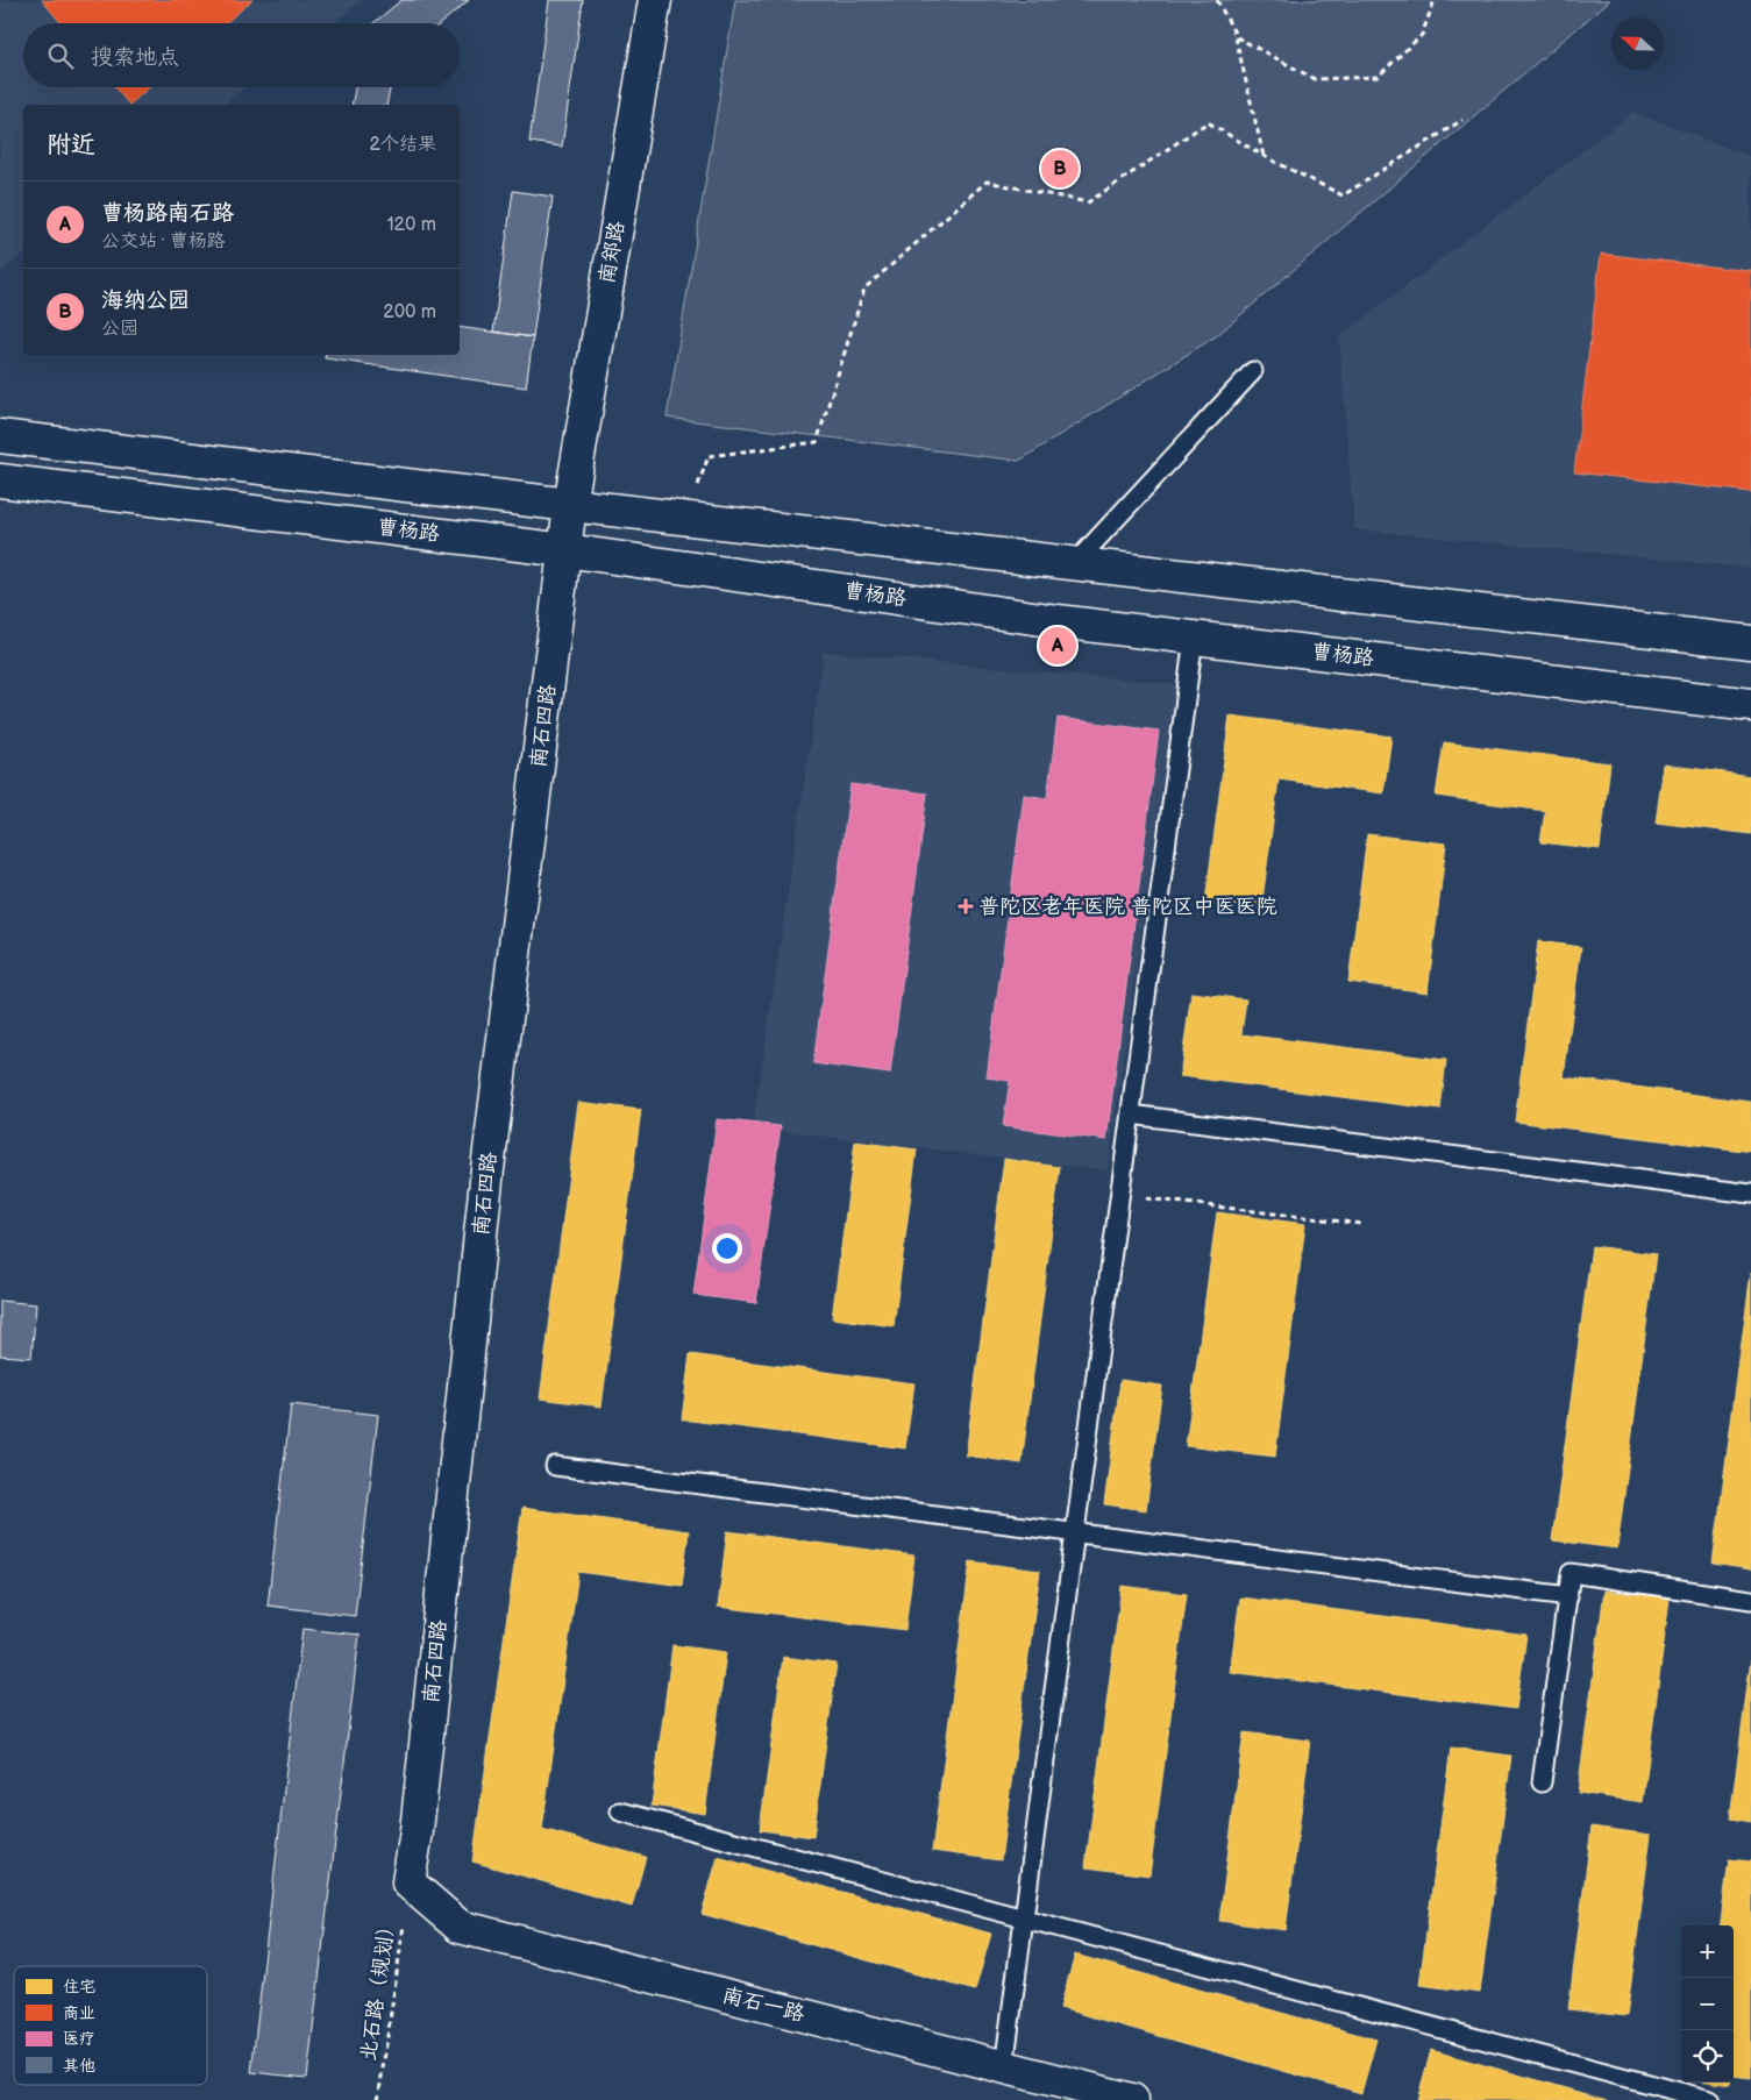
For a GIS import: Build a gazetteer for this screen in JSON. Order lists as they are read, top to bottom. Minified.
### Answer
{"streets":{"main road":["南郑路","曹杨路","南石四路","南石一路"],"path":["北石路（规划）"]},"crossings":[["南郑路","南石四路"],["曹杨路","南石四路"],["南石四路","北石路（规划）"],["南石四路","南石一路"],["北石路（规划）","南石一路"]],"places":{"health":["普陀区老年医院 普陀区中医医院"]},"legend":["住宅","商业","医疗","其他"],"north":"left","page":{"search":"搜索地点","heading":["附近","2个结果"],"pins":["B","A"],"list":[{"mark":"A","name":"曹杨路南石路","note":"公交站 · 曹杨路","value":"120 m"},{"mark":"B","name":"海纳公园","note":"公园","value":"200 m"}],"map_buttons":["+","−"]}}
